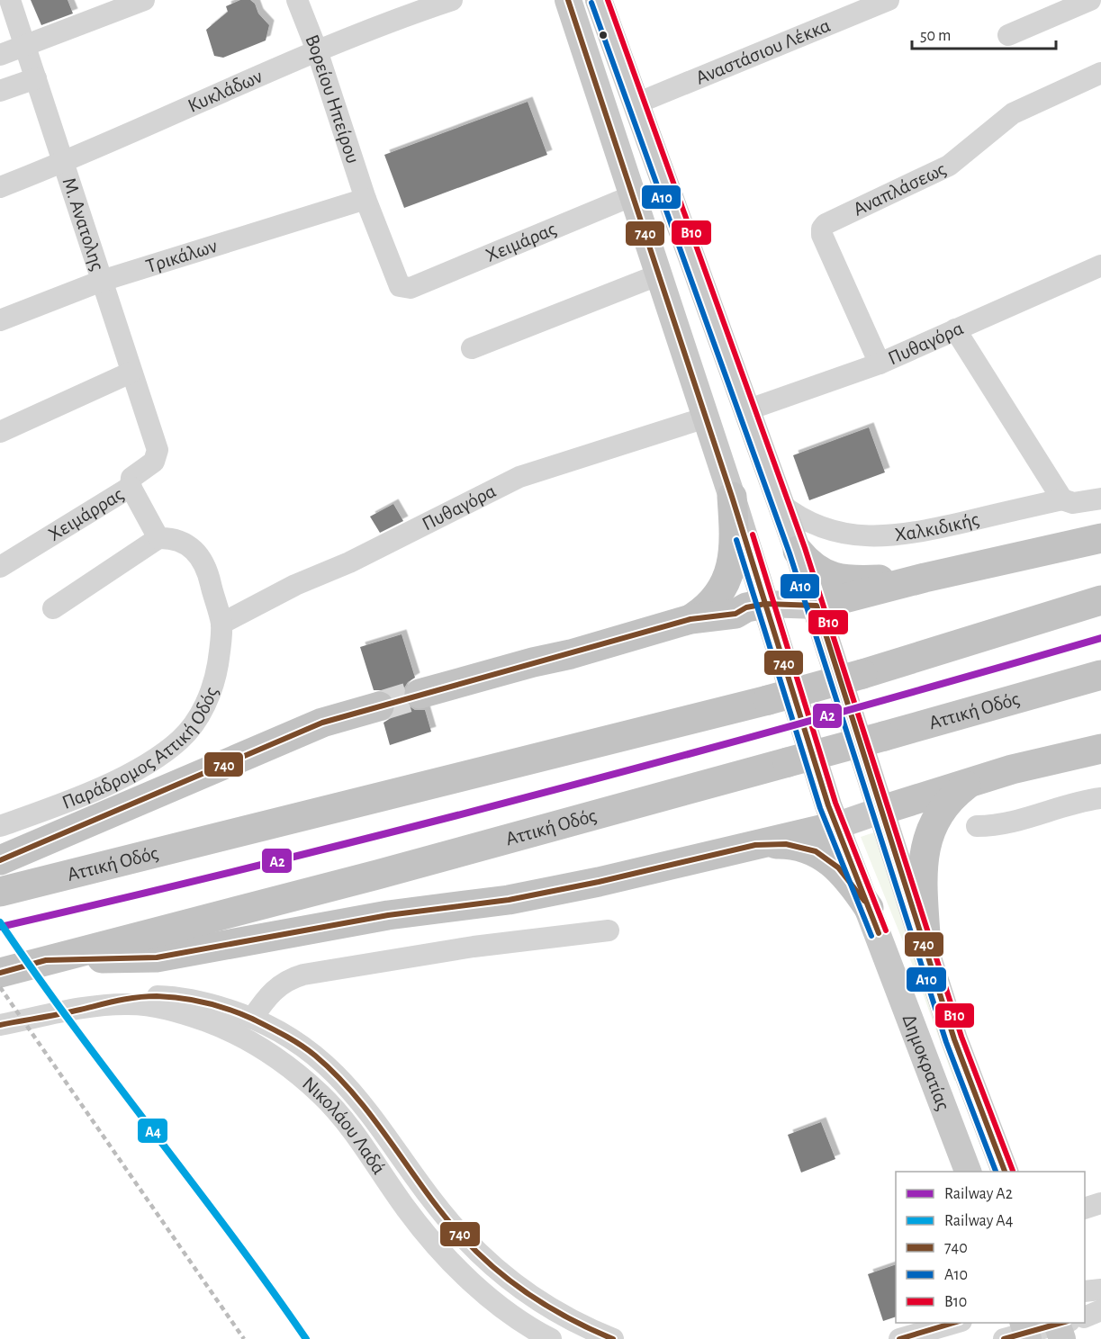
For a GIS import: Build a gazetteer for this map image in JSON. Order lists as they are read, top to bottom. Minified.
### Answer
{"streets":{"highway":["Αττική Οδός"],"main road":["Δημοκρατίας"],"street":["Αναστάσιου Λέκκα","Κυκλάδων","Βορείου Ηπείρου","Αναπλάσεως","Μ. Ανατολης","Χειμάρας","Τρικάλων","Πυθαγόρα","Χειμάρρας","Χαλκιδικής","Παράδρομος Αττική Οδός","Νικολάου Λαδά"]},"crossings":[["Αναστάσιου Λέκκα","Δημοκρατίας"],["Κυκλάδων","Βορείου Ηπείρου"],["Κυκλάδων","Μ. Ανατολης"],["Βορείου Ηπείρου","Χειμάρας"],["Βορείου Ηπείρου","Τρικάλων"],["Αναπλάσεως","Πυθαγόρα"],["Μ. Ανατολης","Τρικάλων"],["Μ. Ανατολης","Χειμάρρας"],["Χειμάρας","Δημοκρατίας"],["Πυθαγόρα","Παράδρομος Αττική Οδός"],["Πυθαγόρα","Δημοκρατίας"],["Χαλκιδικής","Δημοκρατίας"]],"lines":["transit line 740","transit line Β10","transit line Α10","rail line A2","rail line A4"],"legend":["Railway A2","Railway A4","740","Α10","Β10"],"scale_bar":"50 m"}
